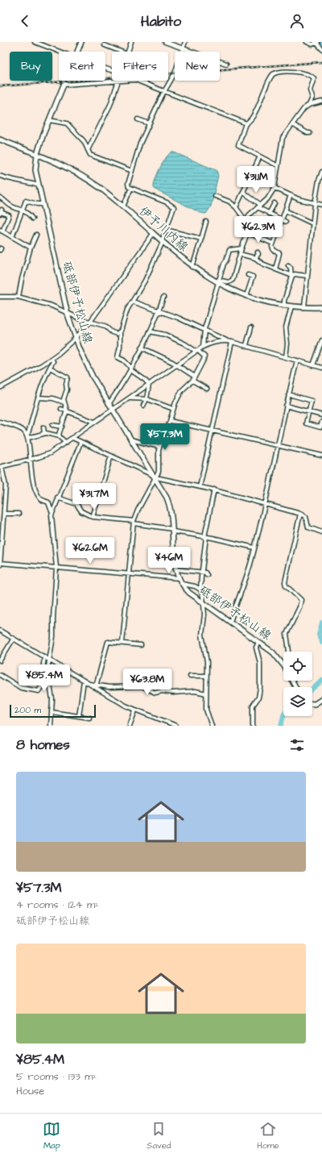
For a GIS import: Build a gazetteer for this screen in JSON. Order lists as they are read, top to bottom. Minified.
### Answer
{"streets":{"main road":["伊予川内線","砥部伊予松山線"]},"crossings":[["伊予川内線","砥部伊予松山線"]],"scale_bar":"200 m","page":{"header":"Habito","chip":["Buy","Rent","Filters","New"],"price":["¥31.1M","¥62.3M","¥57.3M","¥31.7M","¥62.6M","¥46M","¥85.4M","¥63.8M"],"scale":"200 m","heading":"8 homes","list":[{"name":"¥57.3M","note":"4 rooms · 124 m² · 砥部伊予松山線"},{"name":"¥85.4M","note":"5 rooms · 133 m² · House"}],"tabs":["Map","Saved","Home"]}}
